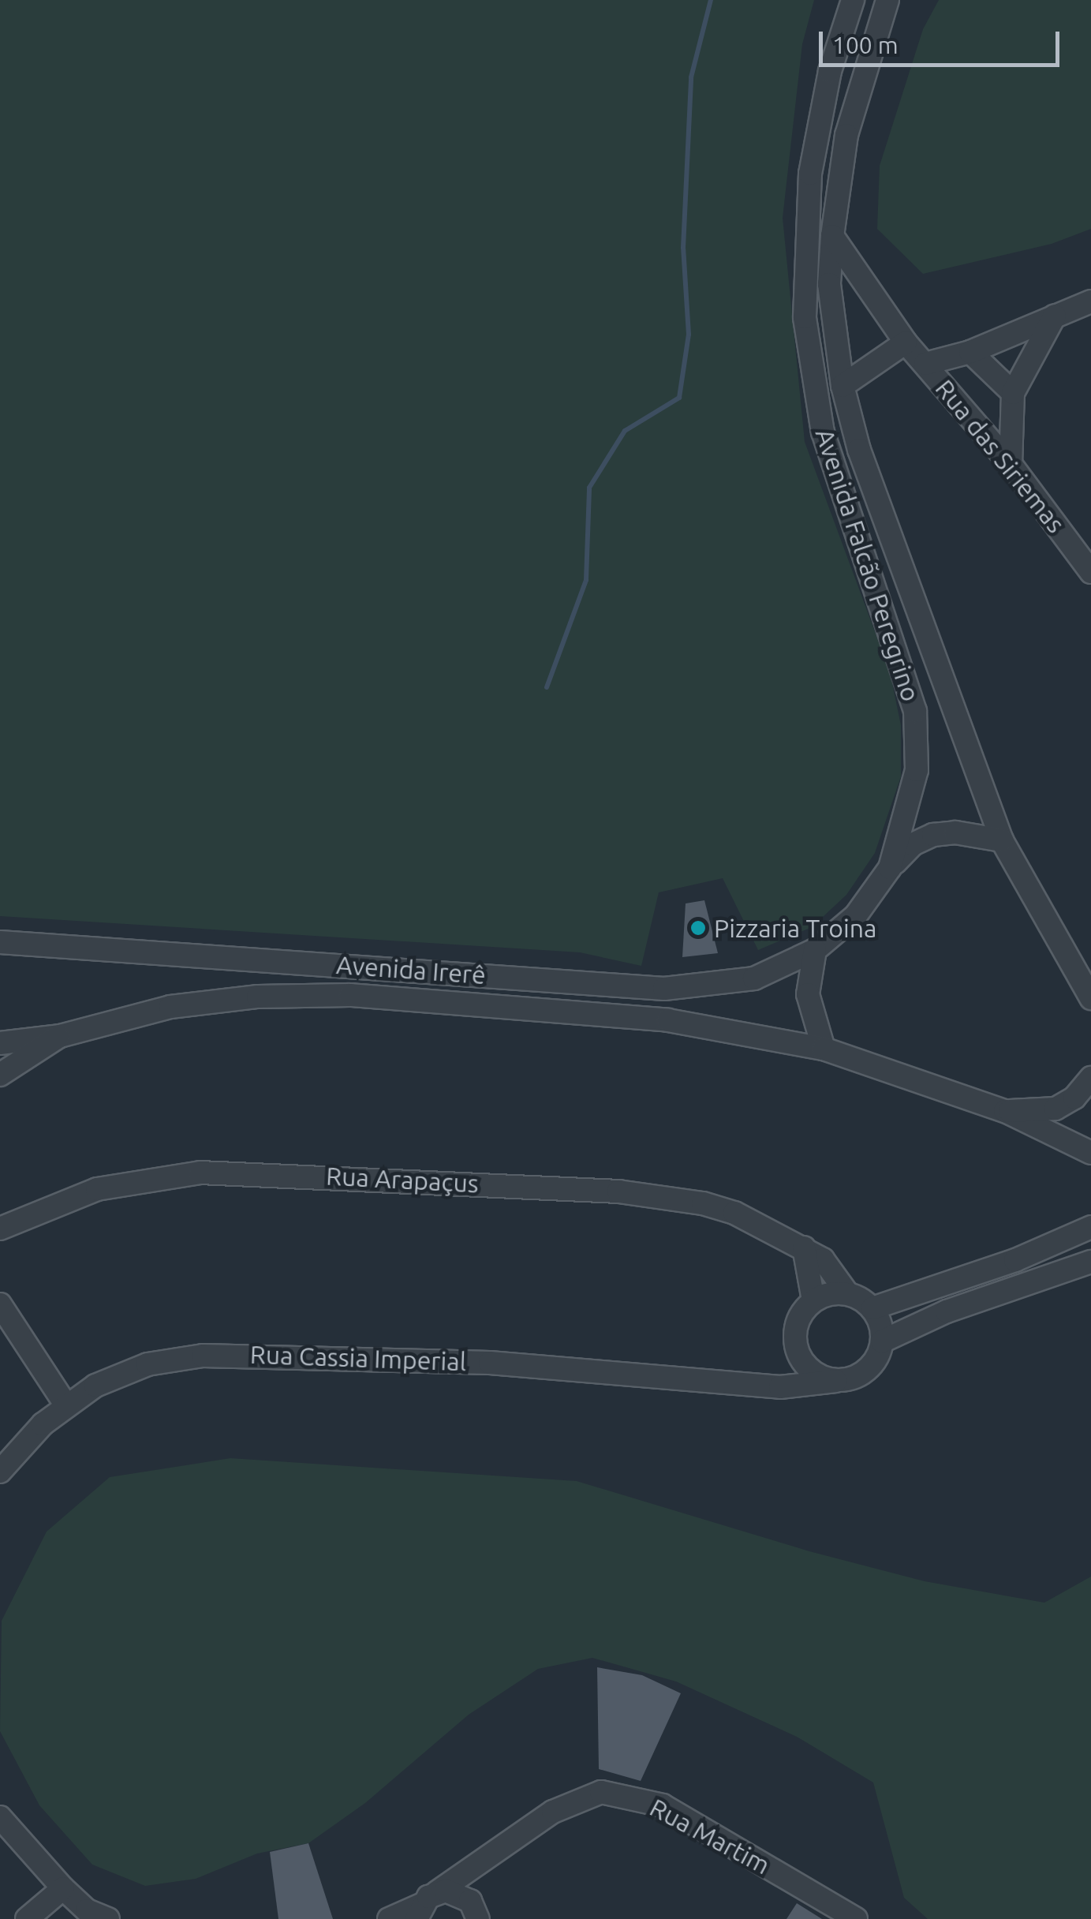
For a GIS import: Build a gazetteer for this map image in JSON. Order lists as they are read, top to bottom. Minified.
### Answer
{"streets":{"street":["Rua das Siriemas","Avenida Falcão Peregrino","Avenida Irerê","Rua Arapaçus","Rua Cassia Imperial","Rua Martim"]},"crossings":[["Rua das Siriemas","Avenida Falcão Peregrino"],["Avenida Falcão Peregrino","Avenida Irerê"],["Rua Arapaçus","Rua Cassia Imperial"]],"places":["Pizzaria Troina"],"scale_bar":"100 m"}
